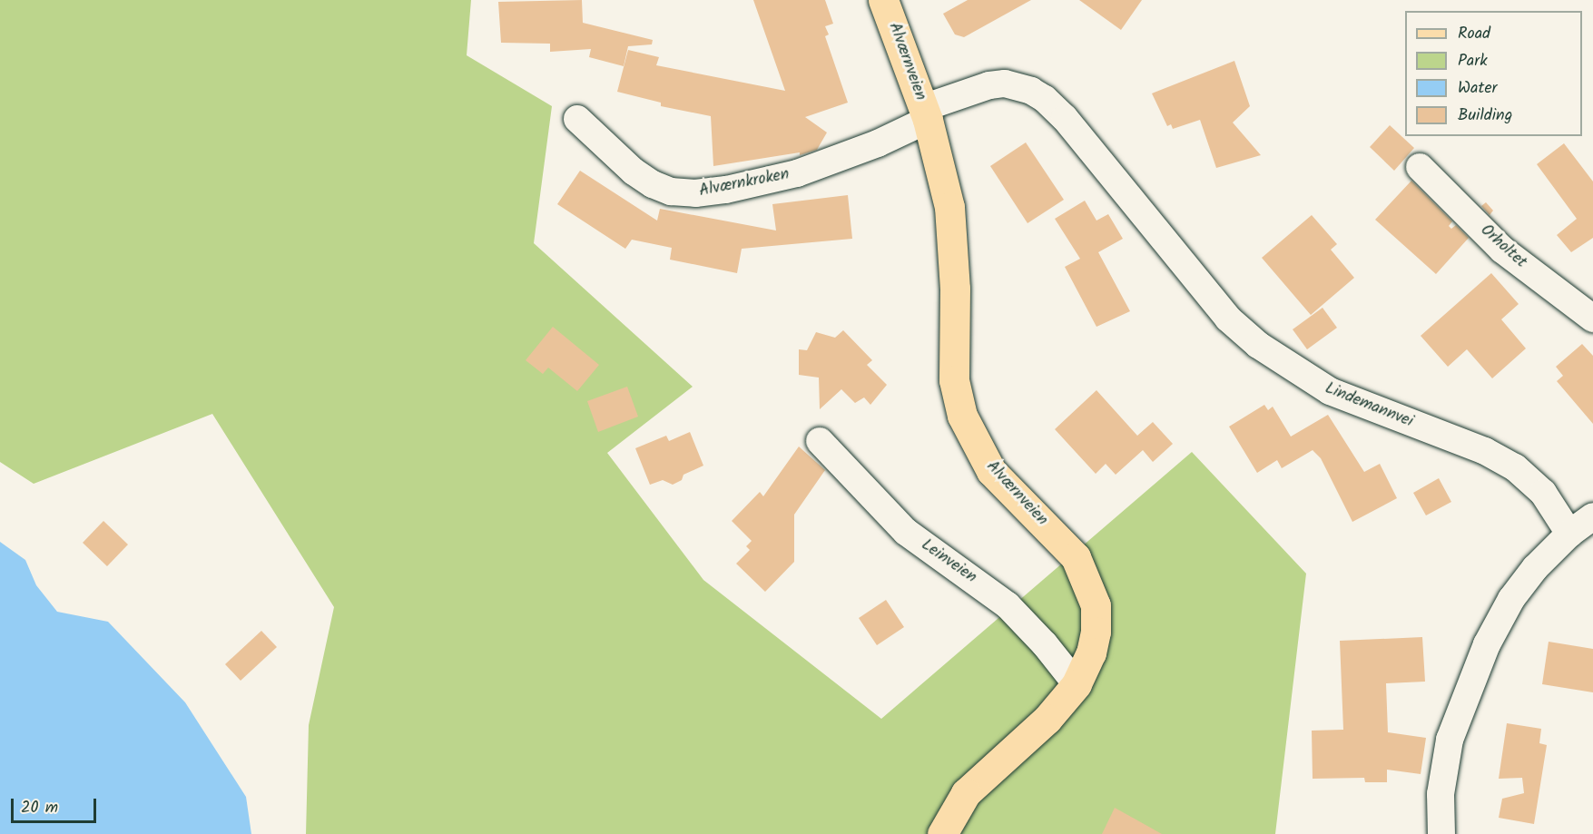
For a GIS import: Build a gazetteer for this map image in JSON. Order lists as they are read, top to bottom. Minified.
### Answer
{"streets":{"main road":["Alværnveien"],"street":["Alværnkroken","Orholtet","Lindemannvei","Leinveien"]},"crossings":[["Alværnveien","Alværnkroken"],["Alværnveien","Lindemannvei"],["Alværnveien","Leinveien"],["Alværnkroken","Lindemannvei"]],"legend":["Road","Park","Water","Building"],"scale_bar":"20 m"}
